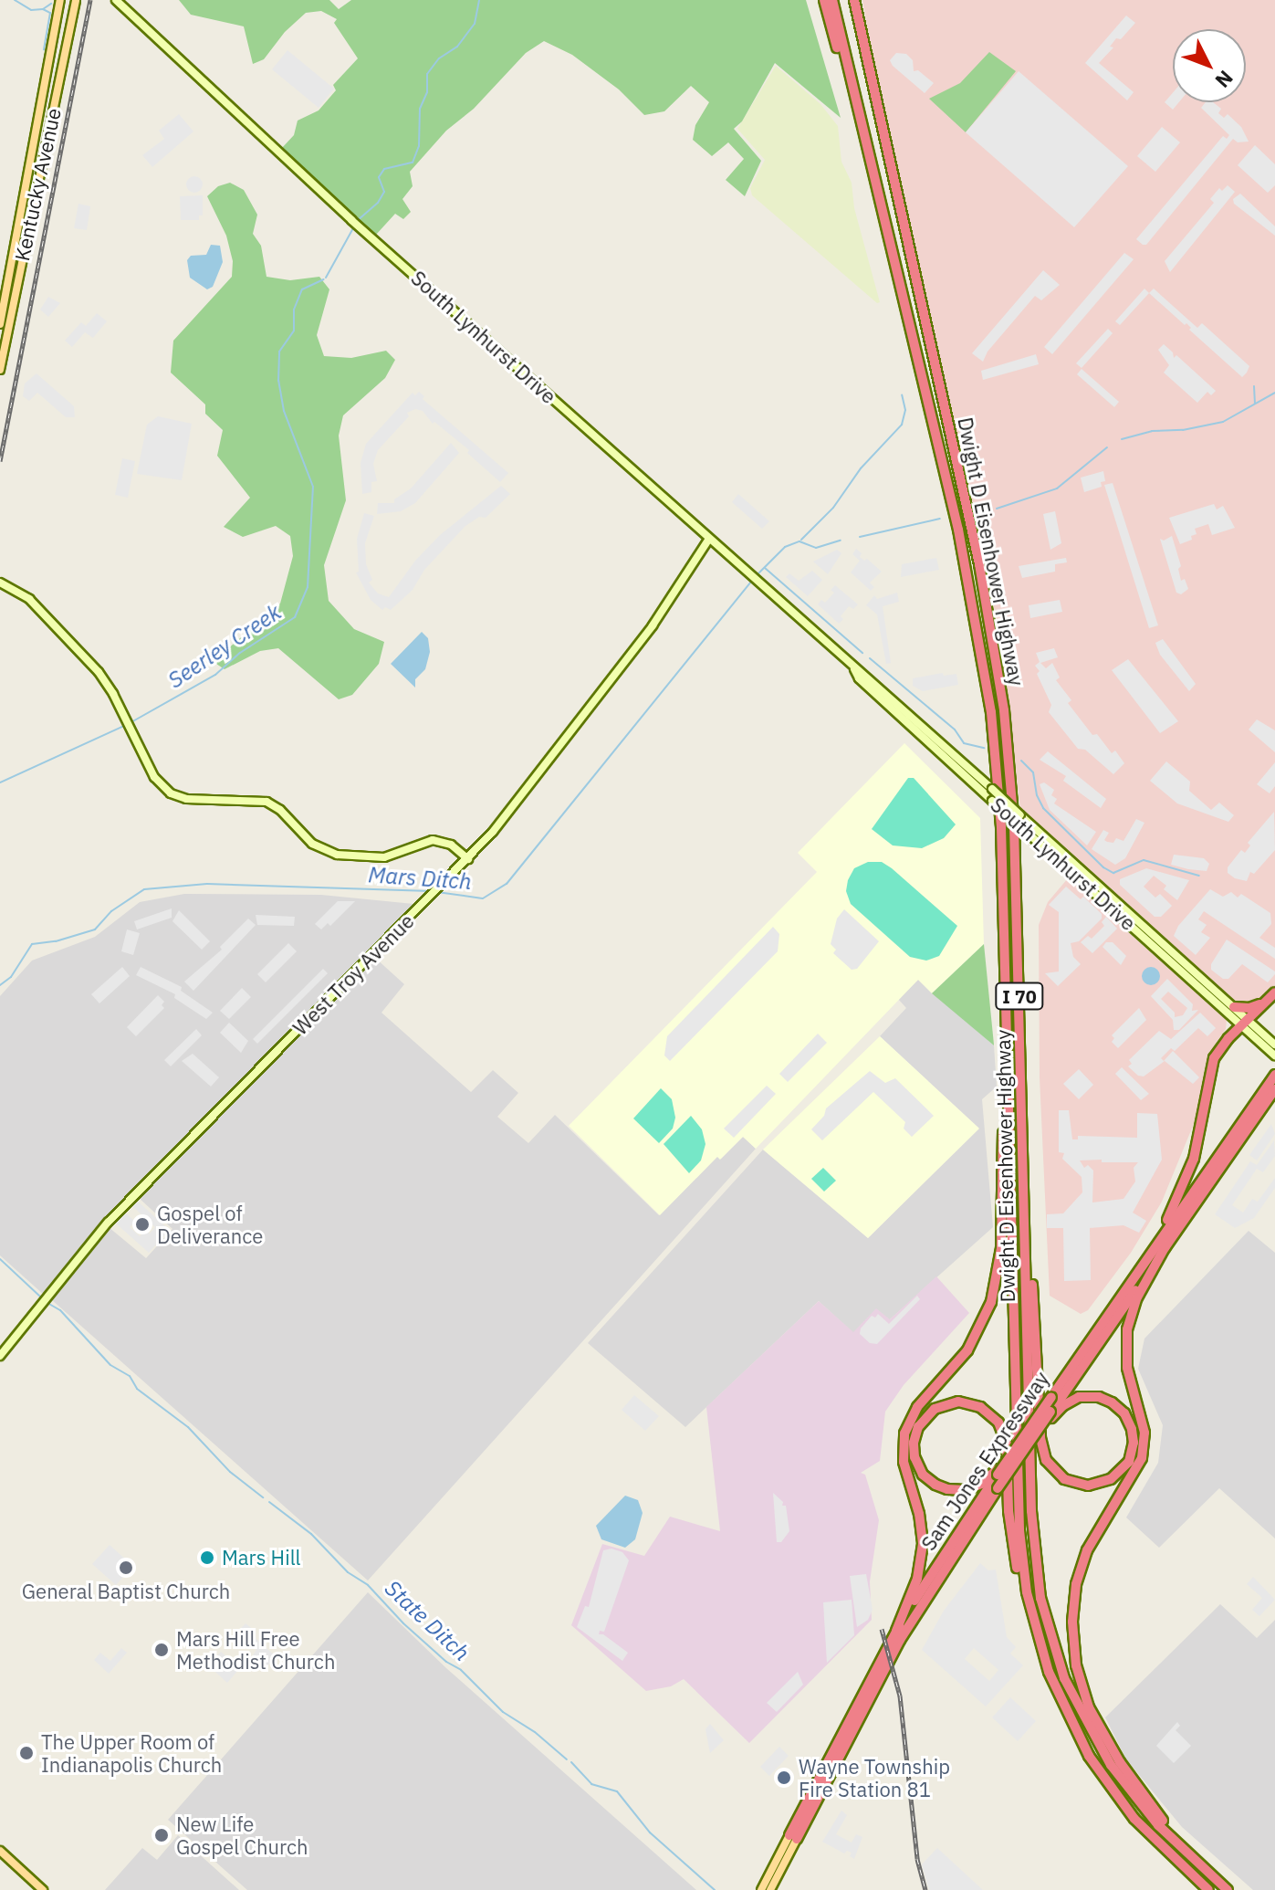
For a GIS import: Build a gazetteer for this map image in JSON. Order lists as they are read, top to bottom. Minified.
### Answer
{"streets":{"highway":["Dwight D Eisenhower Highway","I 70","Sam Jones Expressway"],"main road":["Kentucky Avenue","South Lynhurst Drive","West Troy Avenue"]},"crossings":[["South Lynhurst Drive","West Troy Avenue"]],"water":["Seerley Creek","Mars Ditch","State Ditch"],"places":["Gospel of Deliverance","Mars Hill","General Baptist Church","Mars Hill Free Methodist Church","The Upper Room of Indianapolis Church","Wayne Township Fire Station 81","New Life Gospel Church"],"north":"bottom right"}
